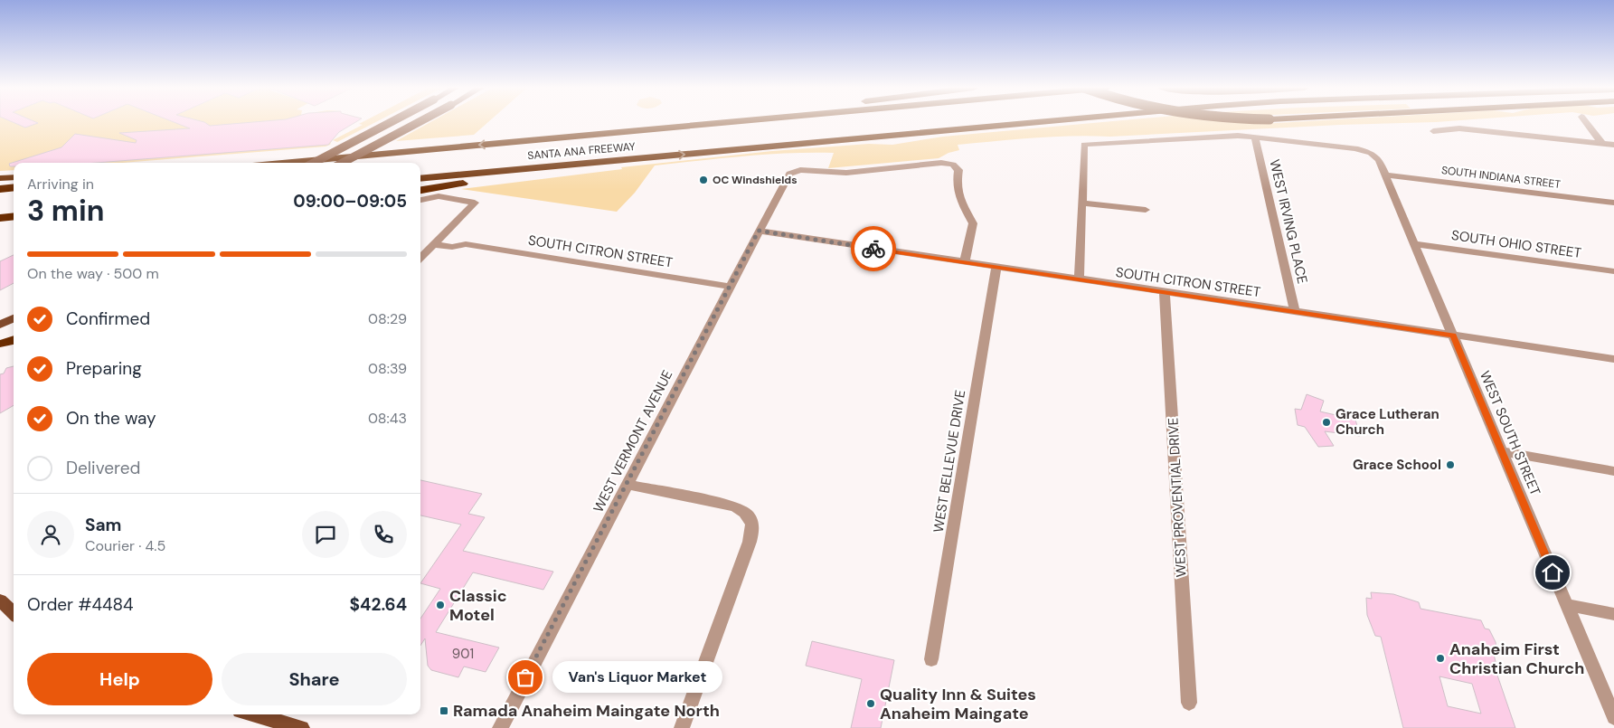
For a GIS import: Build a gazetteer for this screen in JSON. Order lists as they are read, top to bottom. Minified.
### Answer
{"streets":{"highway":["SANTA ANA FREEWAY"],"street":["SOUTH INDIANA STREET","WEST IRVING PLACE","SOUTH OHIO STREET","SOUTH CITRON STREET","WEST SOUTH STREET","WEST VERMONT AVENUE","WEST BELLEVUE DRIVE","WEST PROVENTIAL DRIVE"]},"crossings":[["SOUTH INDIANA STREET","WEST SOUTH STREET"],["WEST IRVING PLACE","SOUTH CITRON STREET"],["WEST IRVING PLACE","WEST SOUTH STREET"],["SOUTH OHIO STREET","WEST SOUTH STREET"],["SOUTH CITRON STREET","WEST SOUTH STREET"],["SOUTH CITRON STREET","WEST VERMONT AVENUE"],["SOUTH CITRON STREET","WEST BELLEVUE DRIVE"],["SOUTH CITRON STREET","WEST PROVENTIAL DRIVE"]],"places":{"other":["OC Windshields","Grace Lutheran Church","Grace School","Classic Motel","Anaheim First Christian Church","Van's Liquor Market","Quality Inn & Suites Anaheim Maingate"],"transit":["Ramada Anaheim Maingate North"]},"house_numbers":["901"],"page":{"heading":["3 min","Arriving in","09:00–09:05"],"panel":["Sam","Courier · 4.5","Order #4484","$42.64"],"bar":"On the way · 500 m","list":[["Confirmed","08:29"],["Preparing","08:39"],["On the way","08:43"],"Delivered"],"buttons":["Help","Share"],"bubble":"Van's Liquor Market"}}
